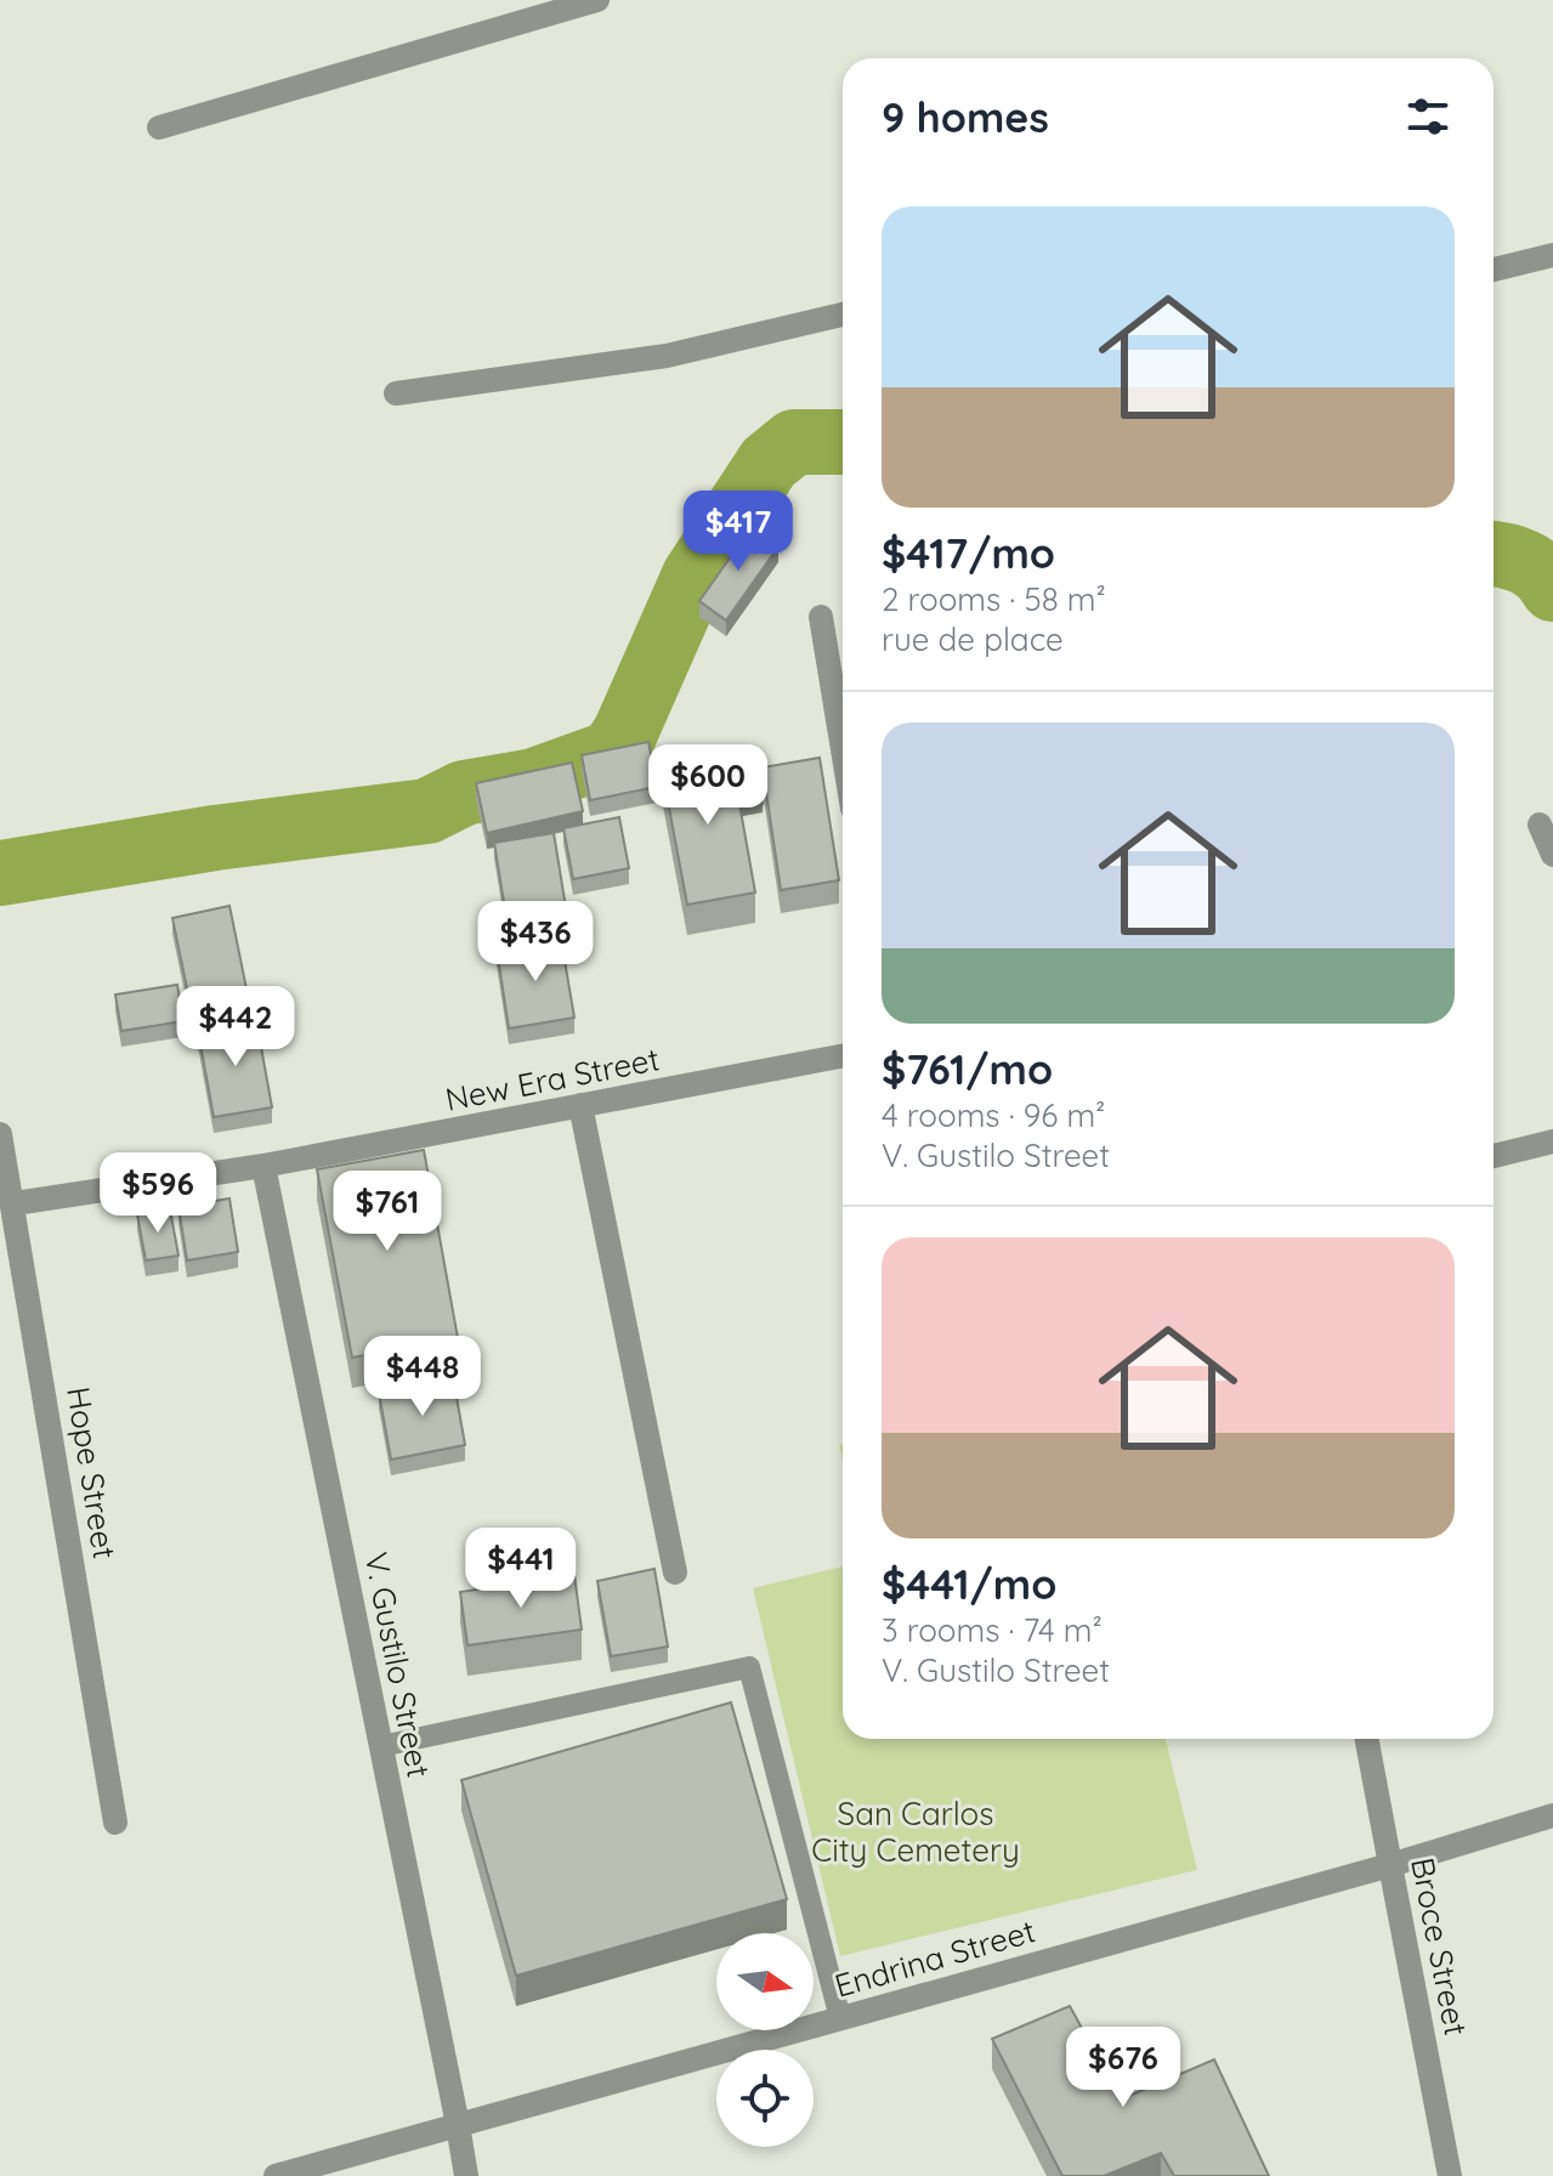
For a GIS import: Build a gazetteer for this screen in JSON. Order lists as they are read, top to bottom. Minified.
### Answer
{"streets":{"street":["New Era Street","Hope Street","V. Gustilo Street","Broce Street","Endrina Street"]},"crossings":[["New Era Street","Hope Street"],["New Era Street","V. Gustilo Street"],["V. Gustilo Street","Endrina Street"],["Broce Street","Endrina Street"]],"parks":["San Carlos City Cemetery"],"north":"right","page":{"heading":"9 homes","list":[{"name":"$417/mo","note":"2 rooms · 58 m² · rue de place"},{"name":"$761/mo","note":"4 rooms · 96 m² · V. Gustilo Street"},{"name":"$441/mo","note":"3 rooms · 74 m² · V. Gustilo Street"}],"price":["$417","$600","$436","$442","$596","$761","$448","$441","$676"]}}
